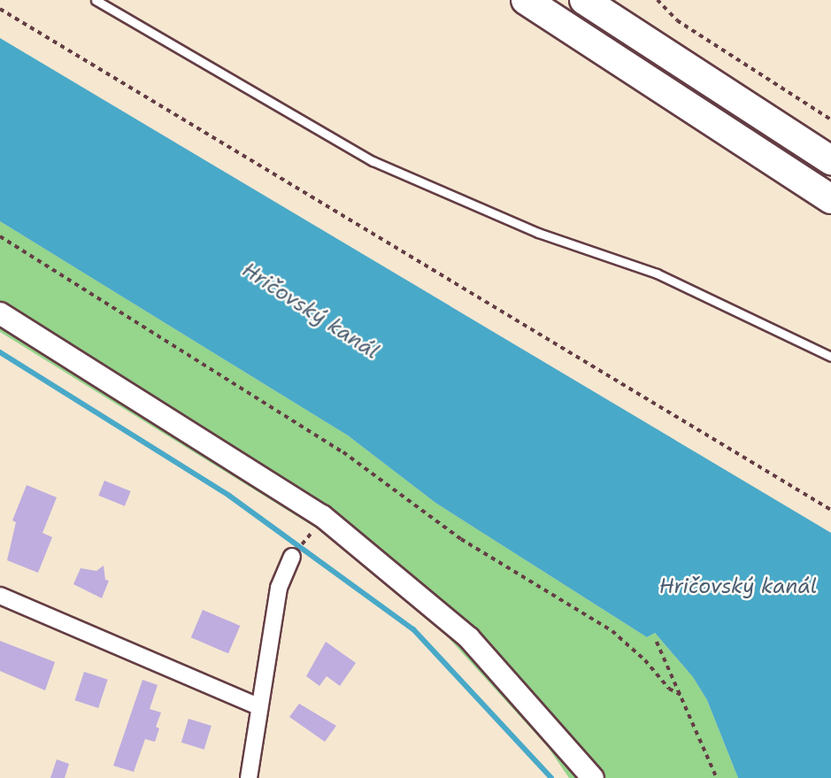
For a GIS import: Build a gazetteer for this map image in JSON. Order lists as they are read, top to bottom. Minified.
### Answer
{"water":["Hričovský kanál"]}
